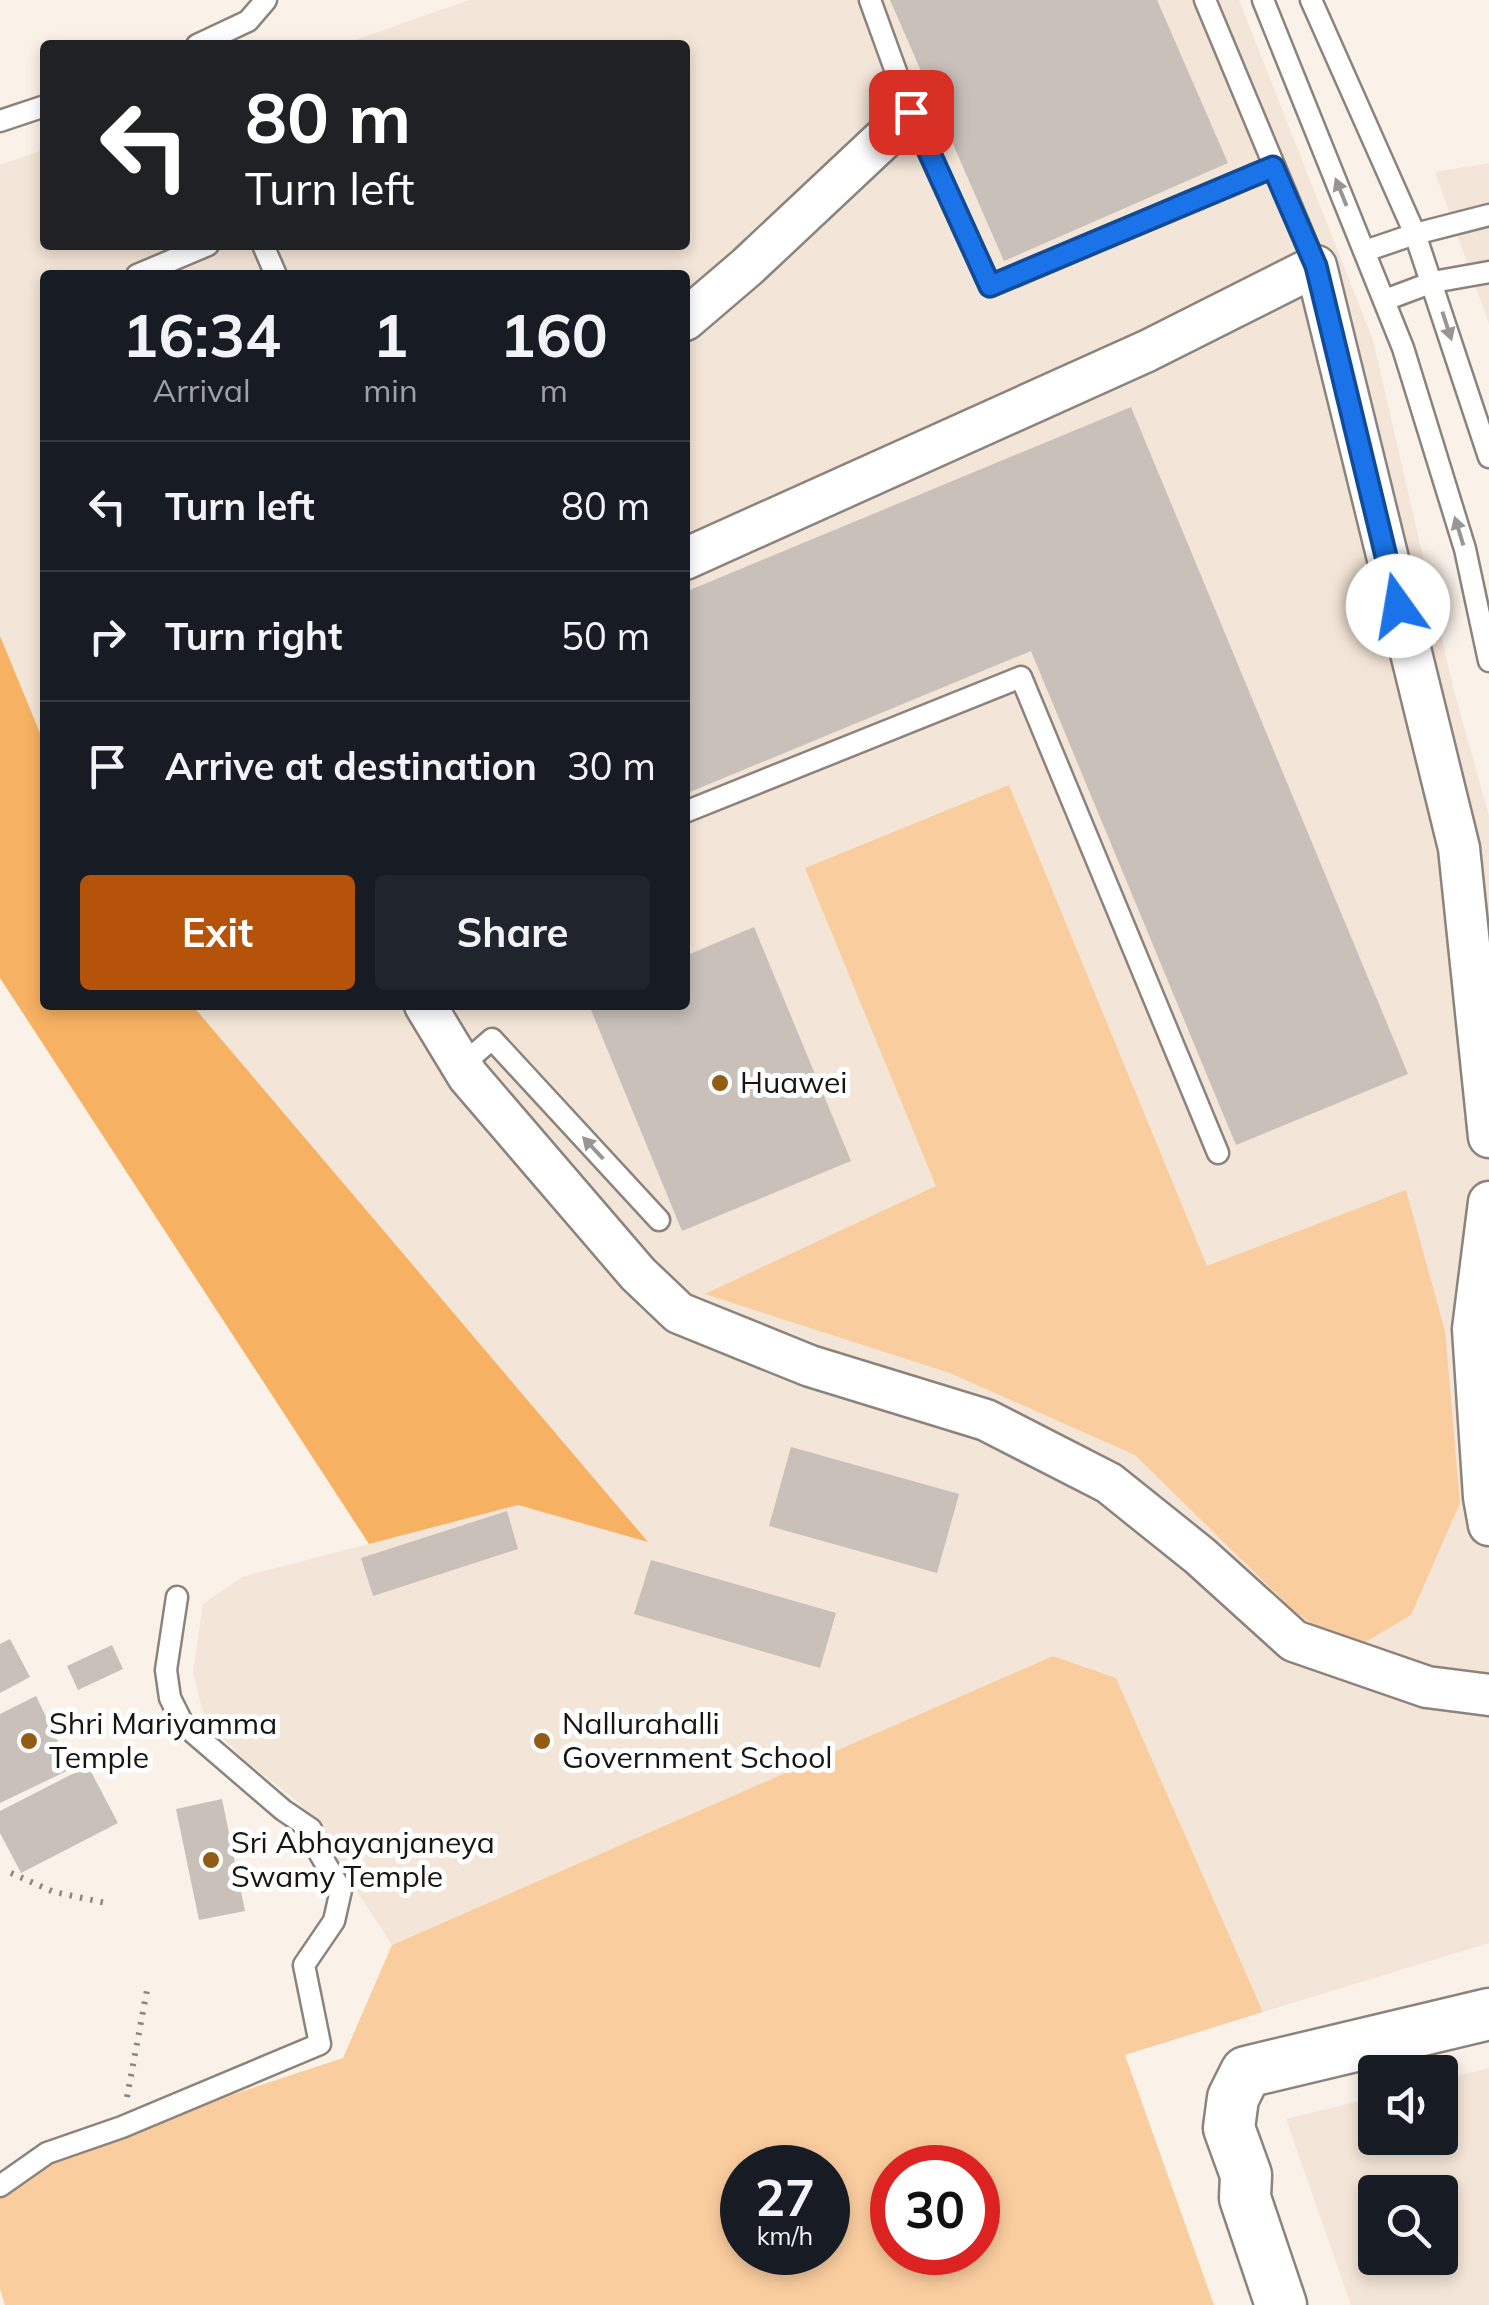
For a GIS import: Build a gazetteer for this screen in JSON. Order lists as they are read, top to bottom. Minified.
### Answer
{"places":["Huawei","Shri Mariyamma Temple","Nallurahalli Government School","Sri Abhayanjaneya Swamy Temple"],"page":{"turn":["80 m","Turn left"],"eta":["16:34","Arrival","1","min","160","m"],"list":[{"name":"Turn left","value":"80 m"},{"name":"Turn right","value":"50 m"},{"name":"Arrive at destination","value":"30 m"}],"buttons":["Exit","Share"],"speed":"27 km/h","limit":"30"}}
